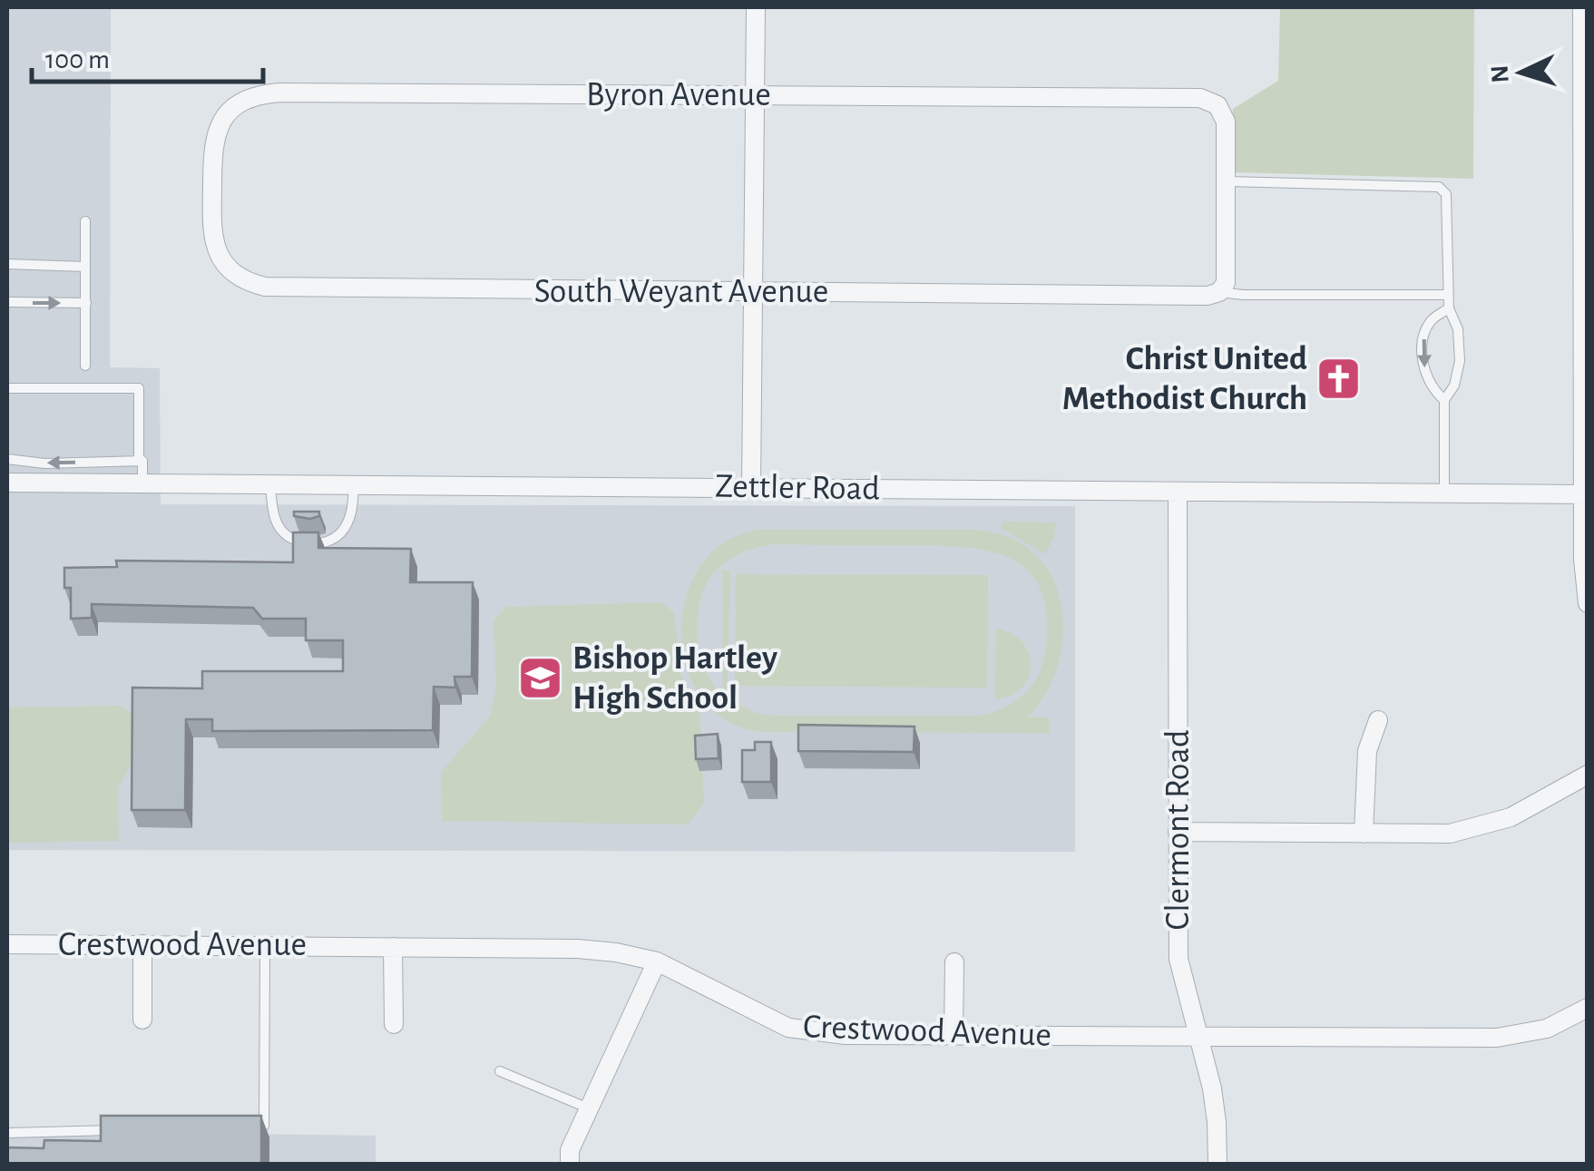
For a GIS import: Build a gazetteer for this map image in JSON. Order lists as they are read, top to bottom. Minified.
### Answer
{"streets":{"street":["Byron Avenue","South Weyant Avenue","Zettler Road","Clermont Road","Crestwood Avenue"]},"crossings":[["Byron Avenue","South Weyant Avenue"],["Zettler Road","Clermont Road"],["Clermont Road","Crestwood Avenue"]],"places":{"church":["Christ United Methodist Church"],"school or university":["Bishop Hartley High School"]},"scale_bar":"100 m","north":"left"}
